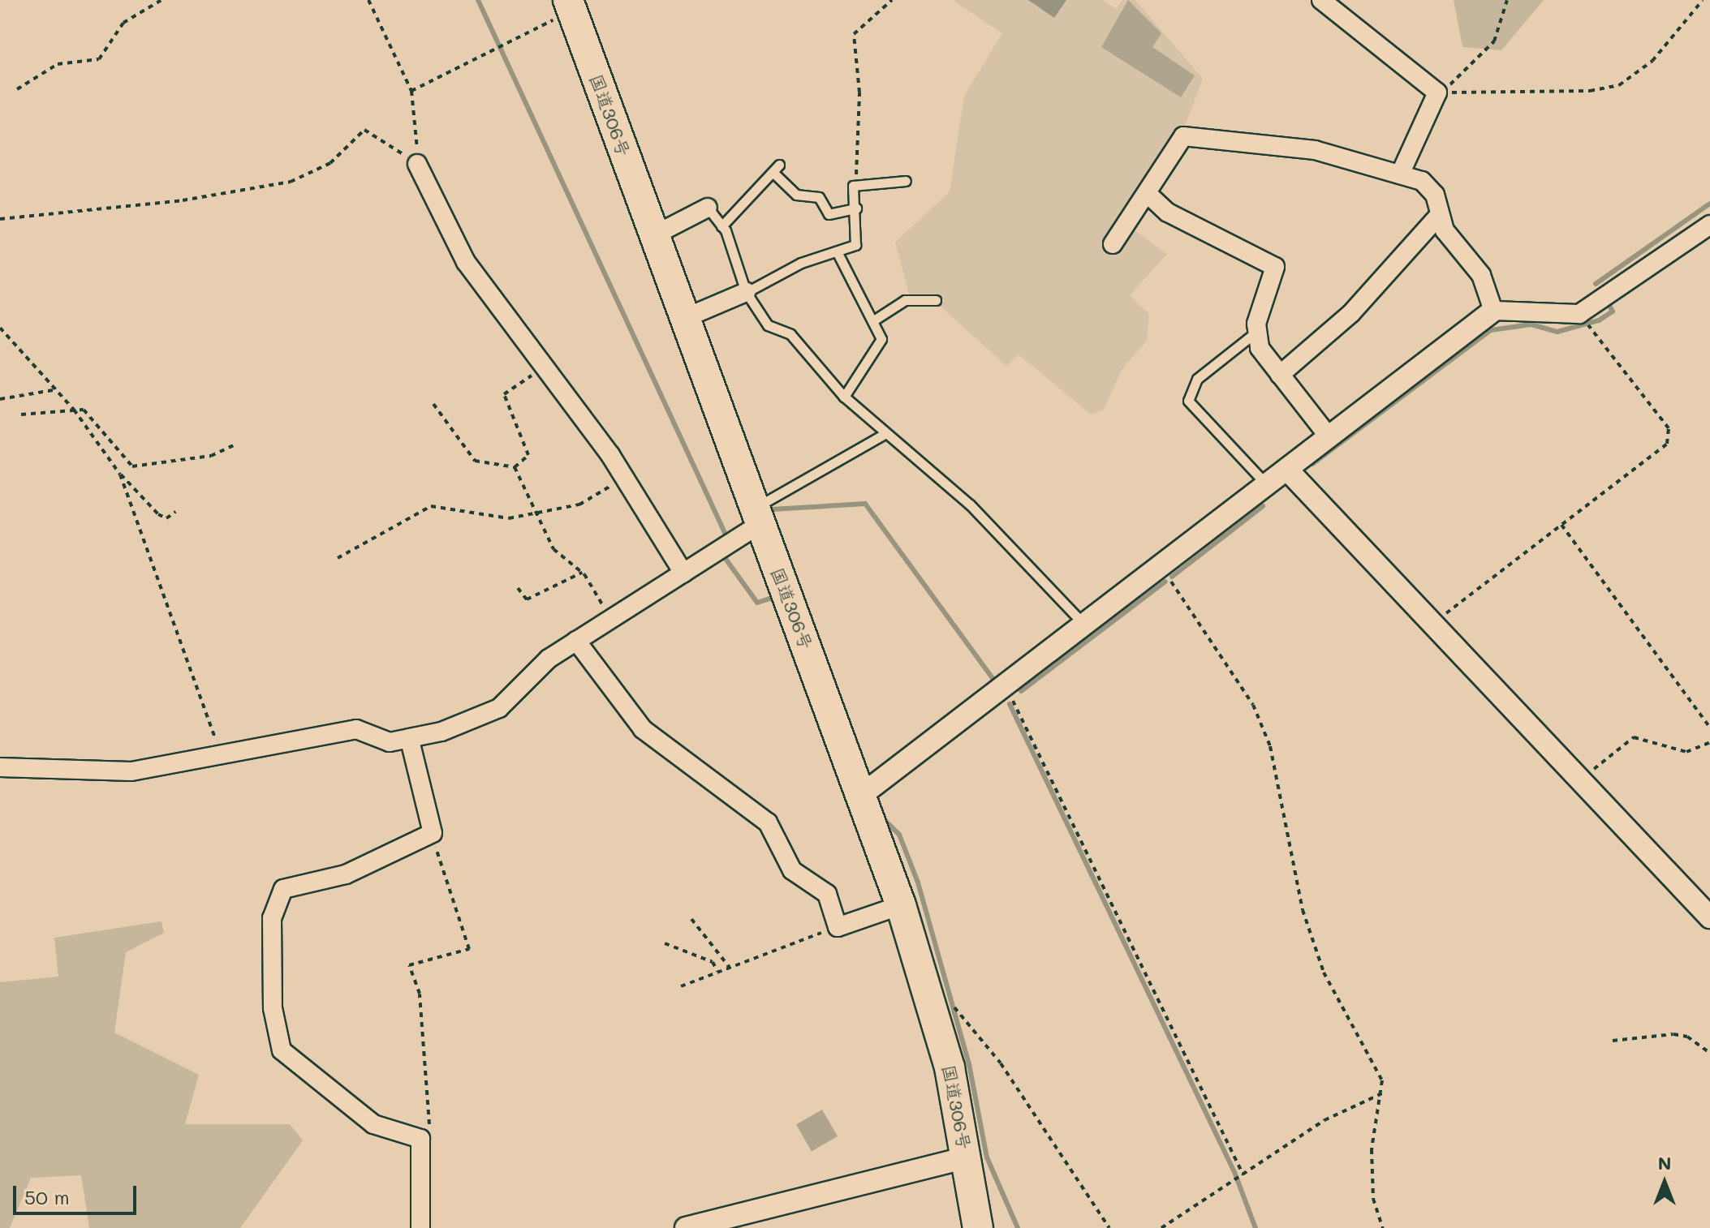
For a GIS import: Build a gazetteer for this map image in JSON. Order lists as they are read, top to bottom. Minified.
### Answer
{"streets":{"highway":["国道306号"]},"scale_bar":"50 m","north":"top"}
